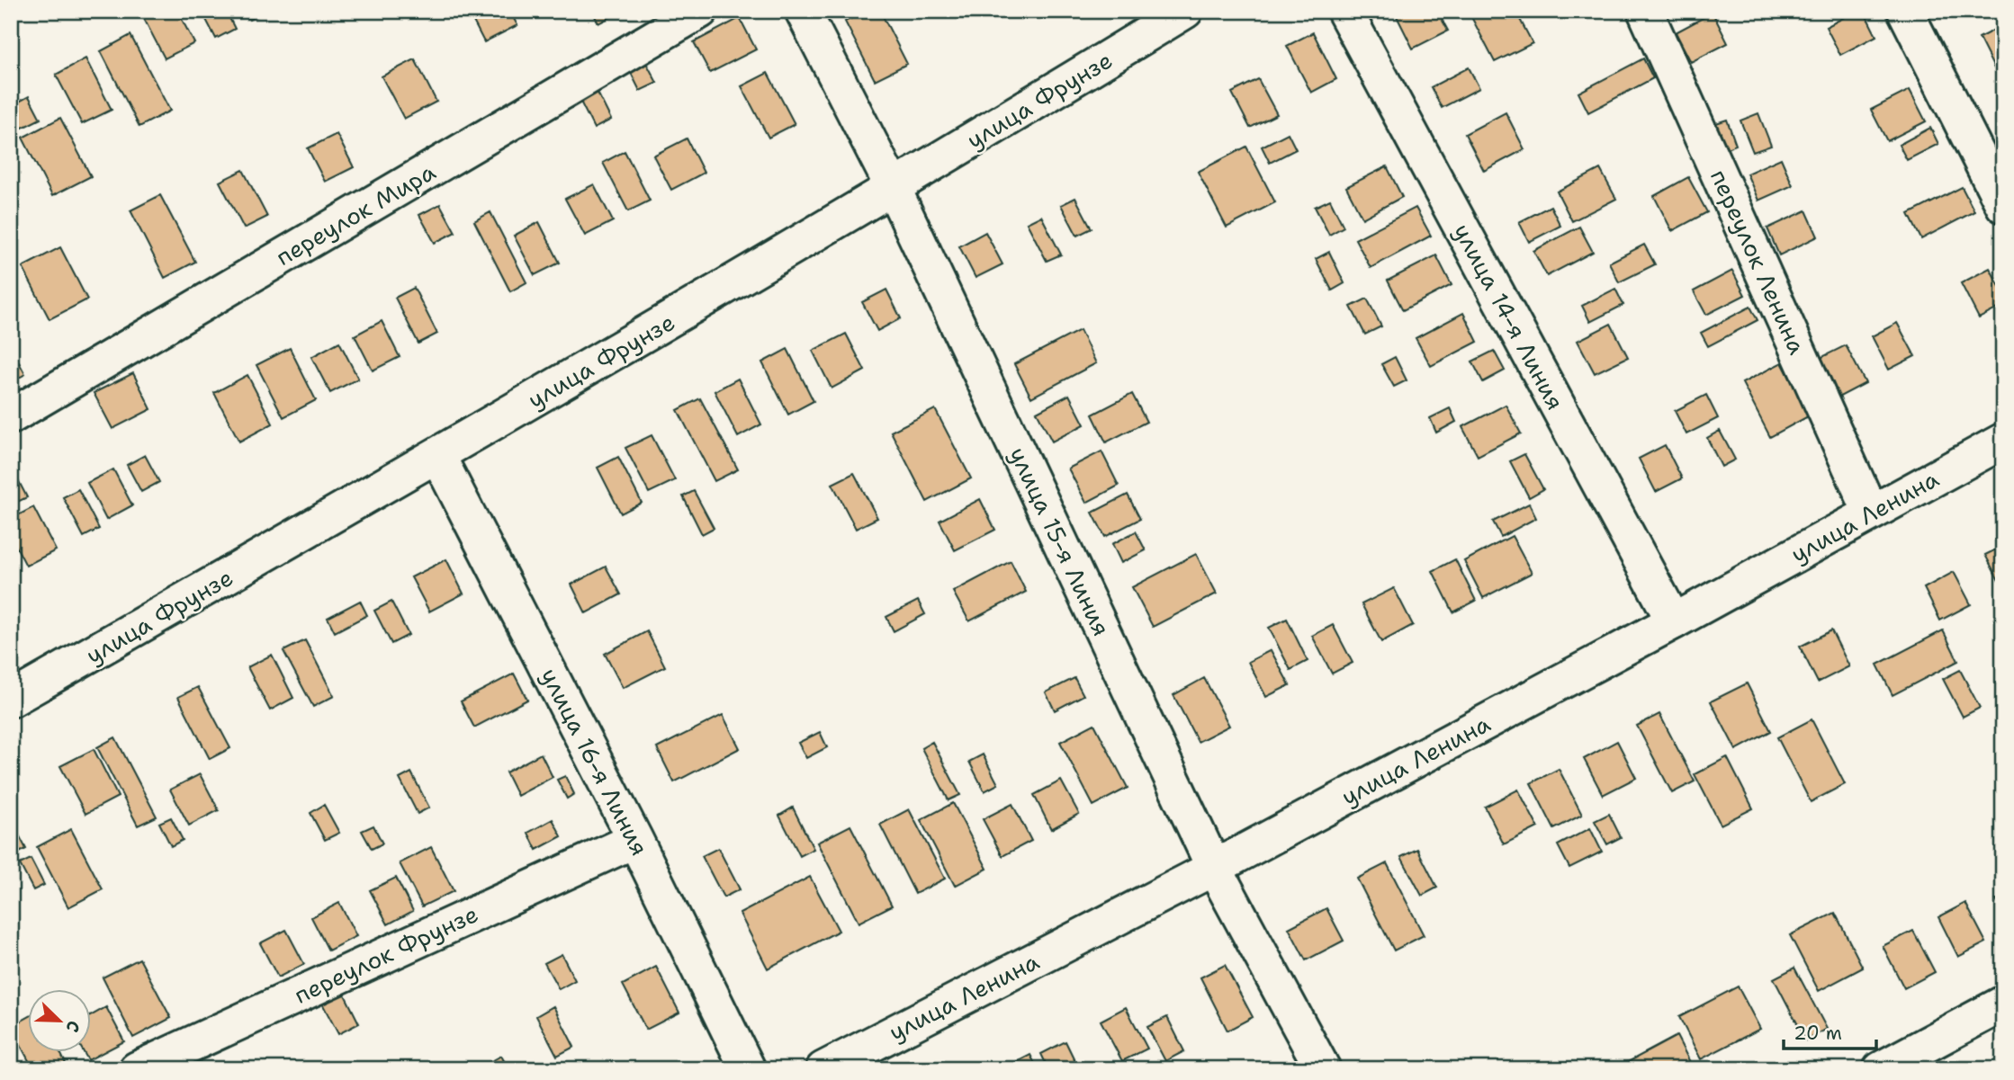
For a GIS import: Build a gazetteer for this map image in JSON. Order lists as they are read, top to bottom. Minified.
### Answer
{"streets":{"street":["улица Фрунзе","переулок Мира","переулок Ленина","улица 14-я Линия","улица Ленина","улица 15-я Линия","улица 16-я Линия","переулок Фрунзе"]},"crossings":[["улица Фрунзе","улица 15-я Линия"],["улица Фрунзе","улица 16-я Линия"],["переулок Ленина","улица Ленина"],["улица 14-я Линия","улица Ленина"],["улица Ленина","улица 15-я Линия"],["улица 16-я Линия","переулок Фрунзе"]],"scale_bar":"20 m","north":"bottom right"}
